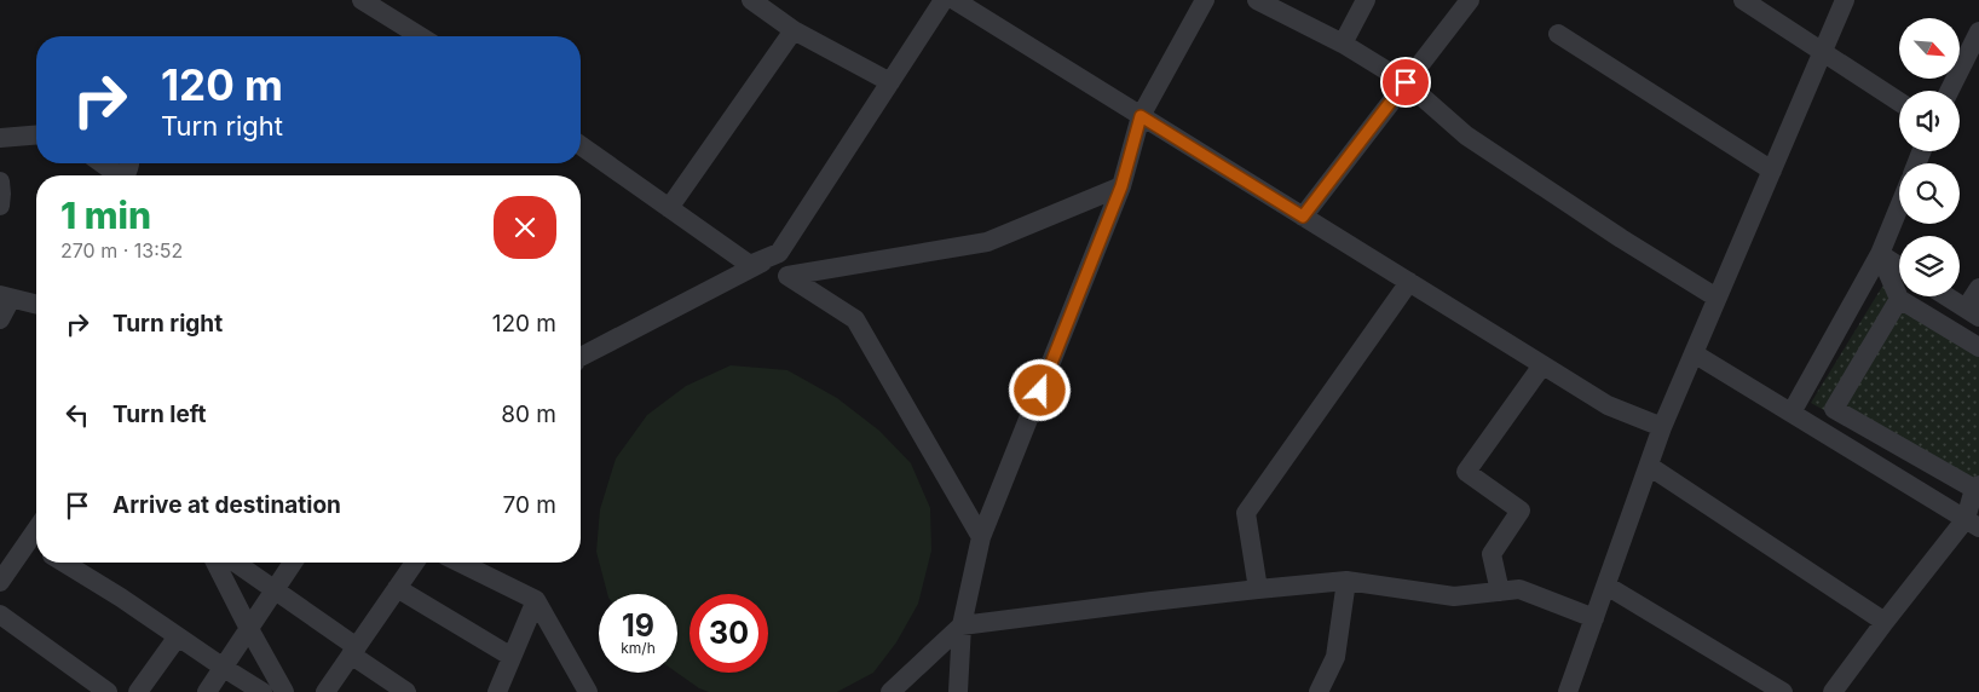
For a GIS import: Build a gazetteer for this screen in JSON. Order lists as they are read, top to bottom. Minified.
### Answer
{"north":"bottom right","page":{"turn":["120 m","Turn right"],"heading":["1 min","270 m · 13:52"],"list":[{"name":"Turn right","value":"120 m"},{"name":"Turn left","value":"80 m"},{"name":"Arrive at destination","value":"70 m"}],"speed":"19 km/h","limit":"30"}}
